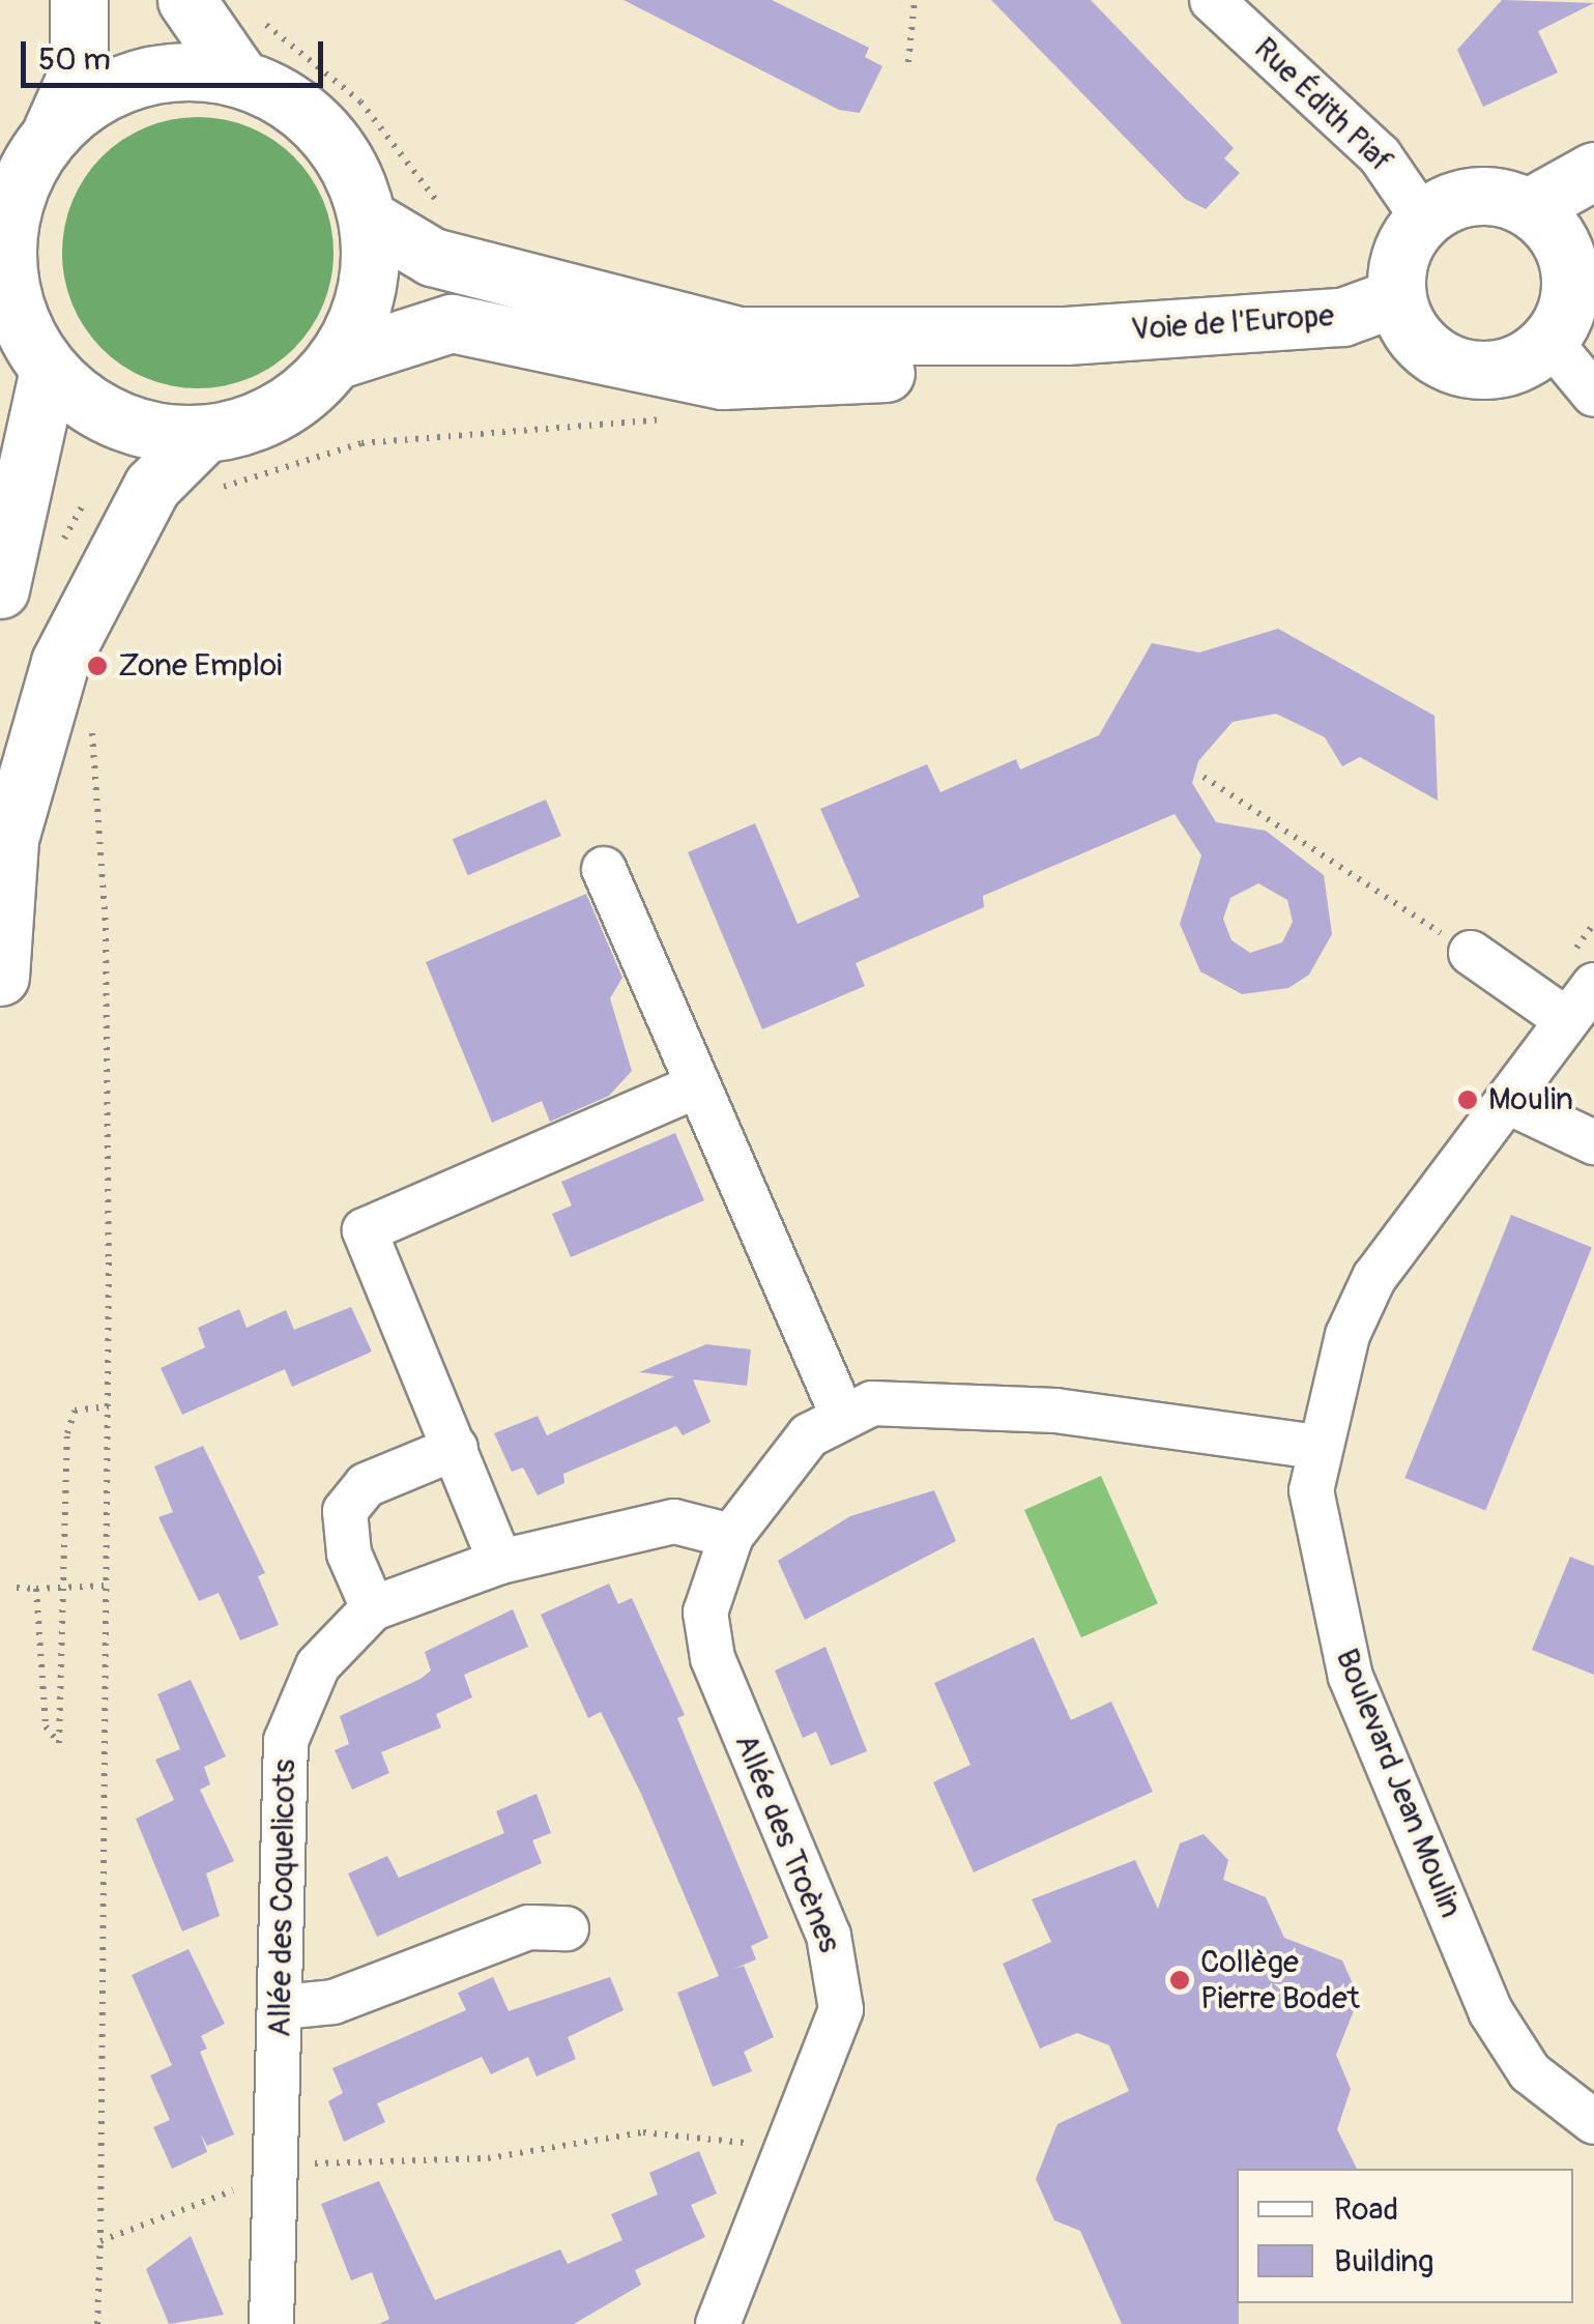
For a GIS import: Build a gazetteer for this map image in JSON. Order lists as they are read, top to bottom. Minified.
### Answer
{"streets":{"main road":["Voie de l'Europe"],"street":["Rue Édith Piaf","Boulevard Jean Moulin","Allée des Troènes","Allée des Coquelicots"]},"crossings":[["Rue Édith Piaf","Voie de l'Europe"],["Allée des Troènes","Allée des Coquelicots"]],"places":["Zone Emploi","Moulin","Collège Pierre Bodet"],"legend":["Road","Building"],"scale_bar":"50 m"}
